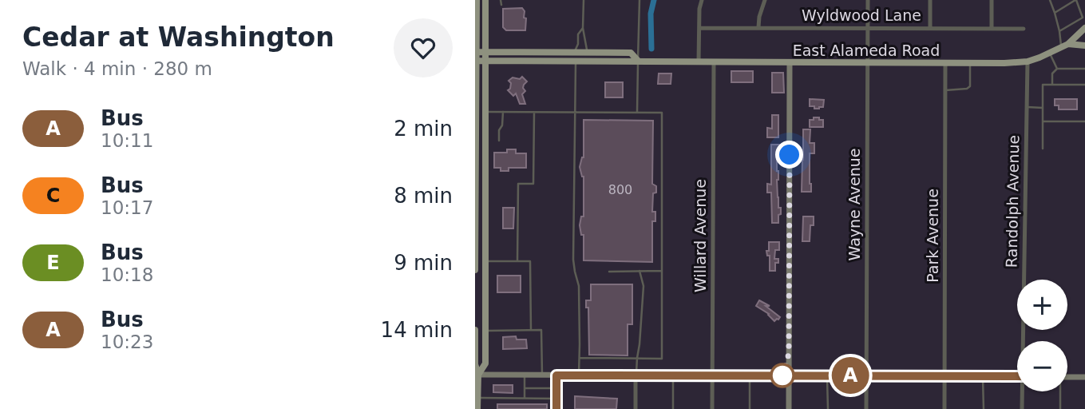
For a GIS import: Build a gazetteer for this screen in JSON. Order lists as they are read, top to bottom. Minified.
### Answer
{"streets":{"main road":["East Alameda Road"],"street":["Wyldwood Lane","Randolph Avenue","Wayne Avenue","Willard Avenue","Park Avenue"]},"crossings":[["Wyldwood Lane","Wayne Avenue"],["East Alameda Road","Randolph Avenue"],["East Alameda Road","Wayne Avenue"],["East Alameda Road","Willard Avenue"],["East Alameda Road","Park Avenue"]],"lines":["bus line A"],"house_numbers":["800"],"page":{"heading":["Cedar at Washington","Walk · 4 min · 280 m"],"on_map":"A","list":[{"mark":"A","name":"Bus","note":"10:11","value":"2 min"},{"mark":"C","name":"Bus","note":"10:17","value":"8 min"},{"mark":"E","name":"Bus","note":"10:18","value":"9 min"},{"mark":"A","name":"Bus","note":"10:23","value":"14 min"}],"map_buttons":["+","−"]}}
